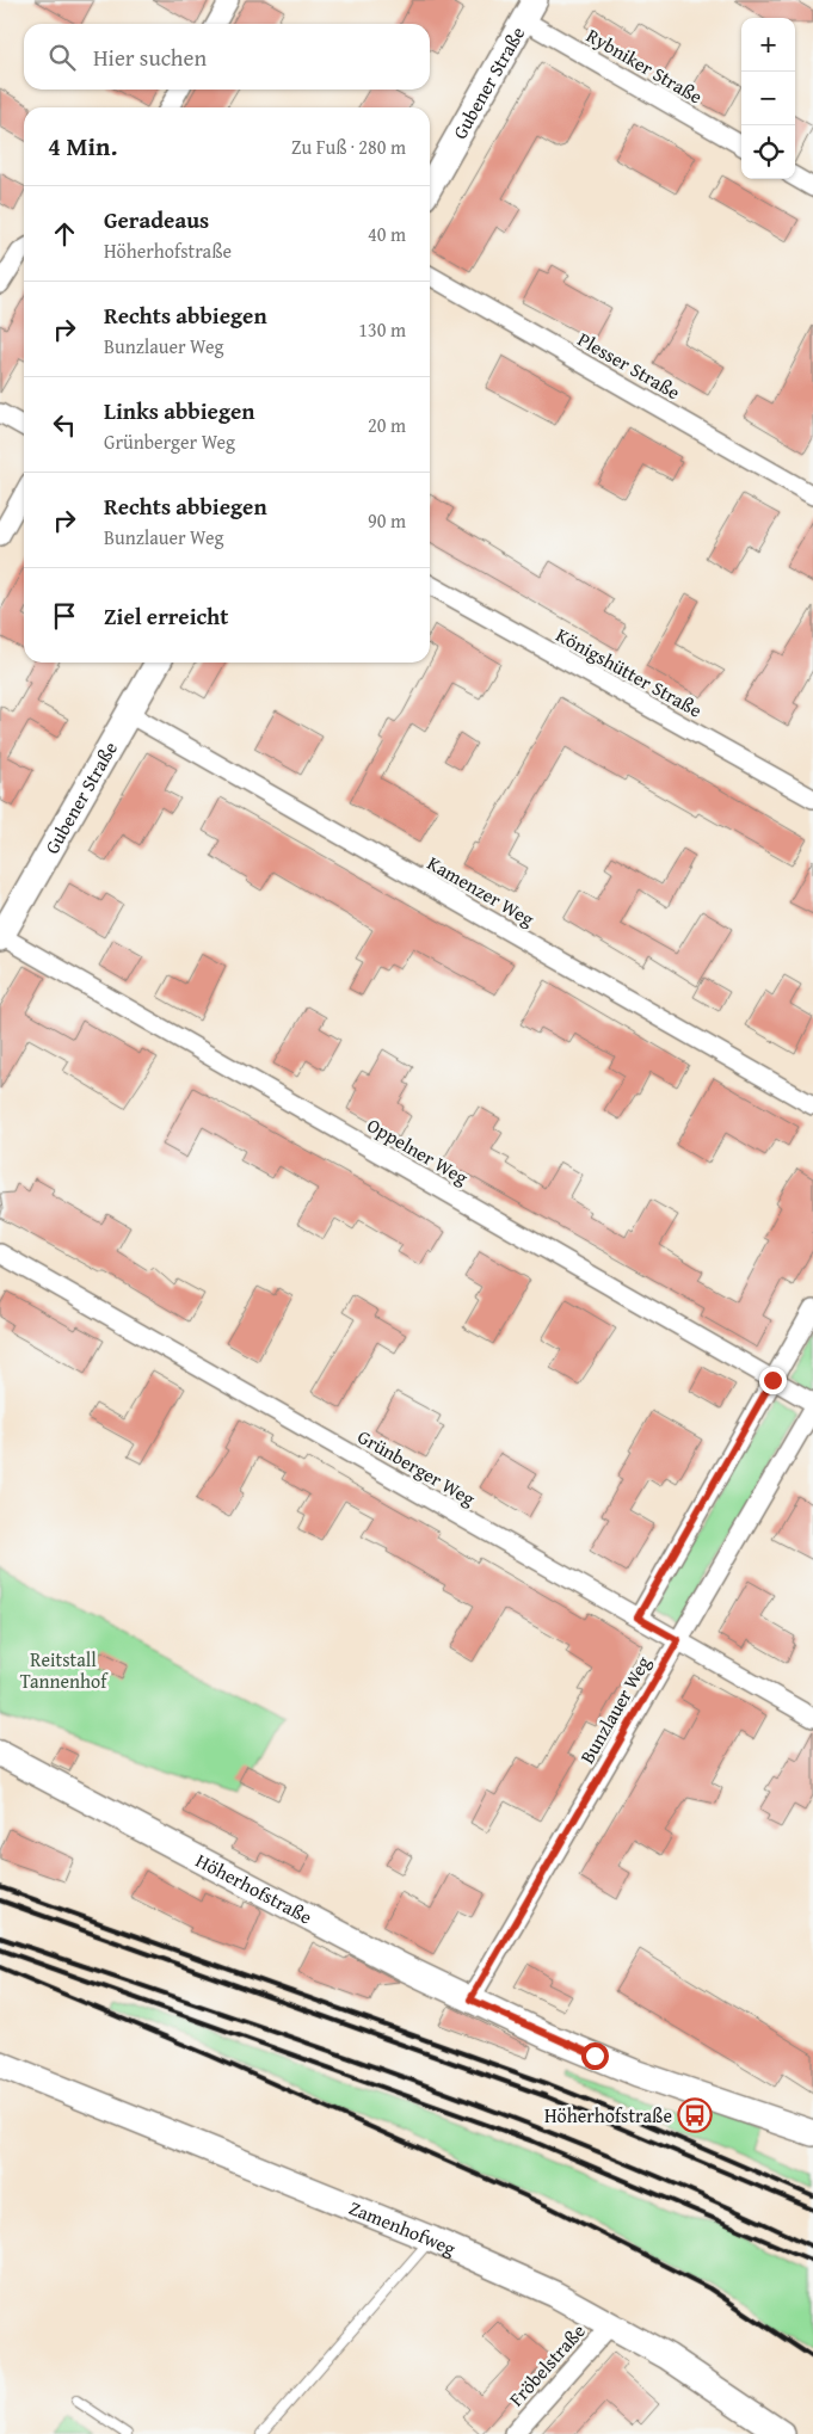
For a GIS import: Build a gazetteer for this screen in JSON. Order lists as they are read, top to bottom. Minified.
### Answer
{"streets":{"street":["Rybniker Straße","Gubener Straße","Plesser Straße","Königshütter Straße","Kamenzer Weg","Oppelner Weg","Grünberger Weg","Bunzlauer Weg","Höherhofstraße","Zamenhofweg","Fröbelstraße"]},"crossings":[["Rybniker Straße","Gubener Straße"],["Gubener Straße","Kamenzer Weg"],["Gubener Straße","Oppelner Weg"],["Grünberger Weg","Bunzlauer Weg"],["Bunzlauer Weg","Höherhofstraße"],["Zamenhofweg","Fröbelstraße"]],"parks":["Reitstall Tannenhof"],"places":{"bus stop":["Höherhofstraße"]},"page":{"map_buttons":["+","−"],"search":"Hier suchen","heading":["4 Min.","Zu Fuß · 280 m"],"list":[["Geradeaus","Höherhofstraße","40 m"],["Rechts abbiegen","Bunzlauer Weg","130 m"],["Links abbiegen","Grünberger Weg","20 m"],["Rechts abbiegen","Bunzlauer Weg","90 m"],"Ziel erreicht"]}}
